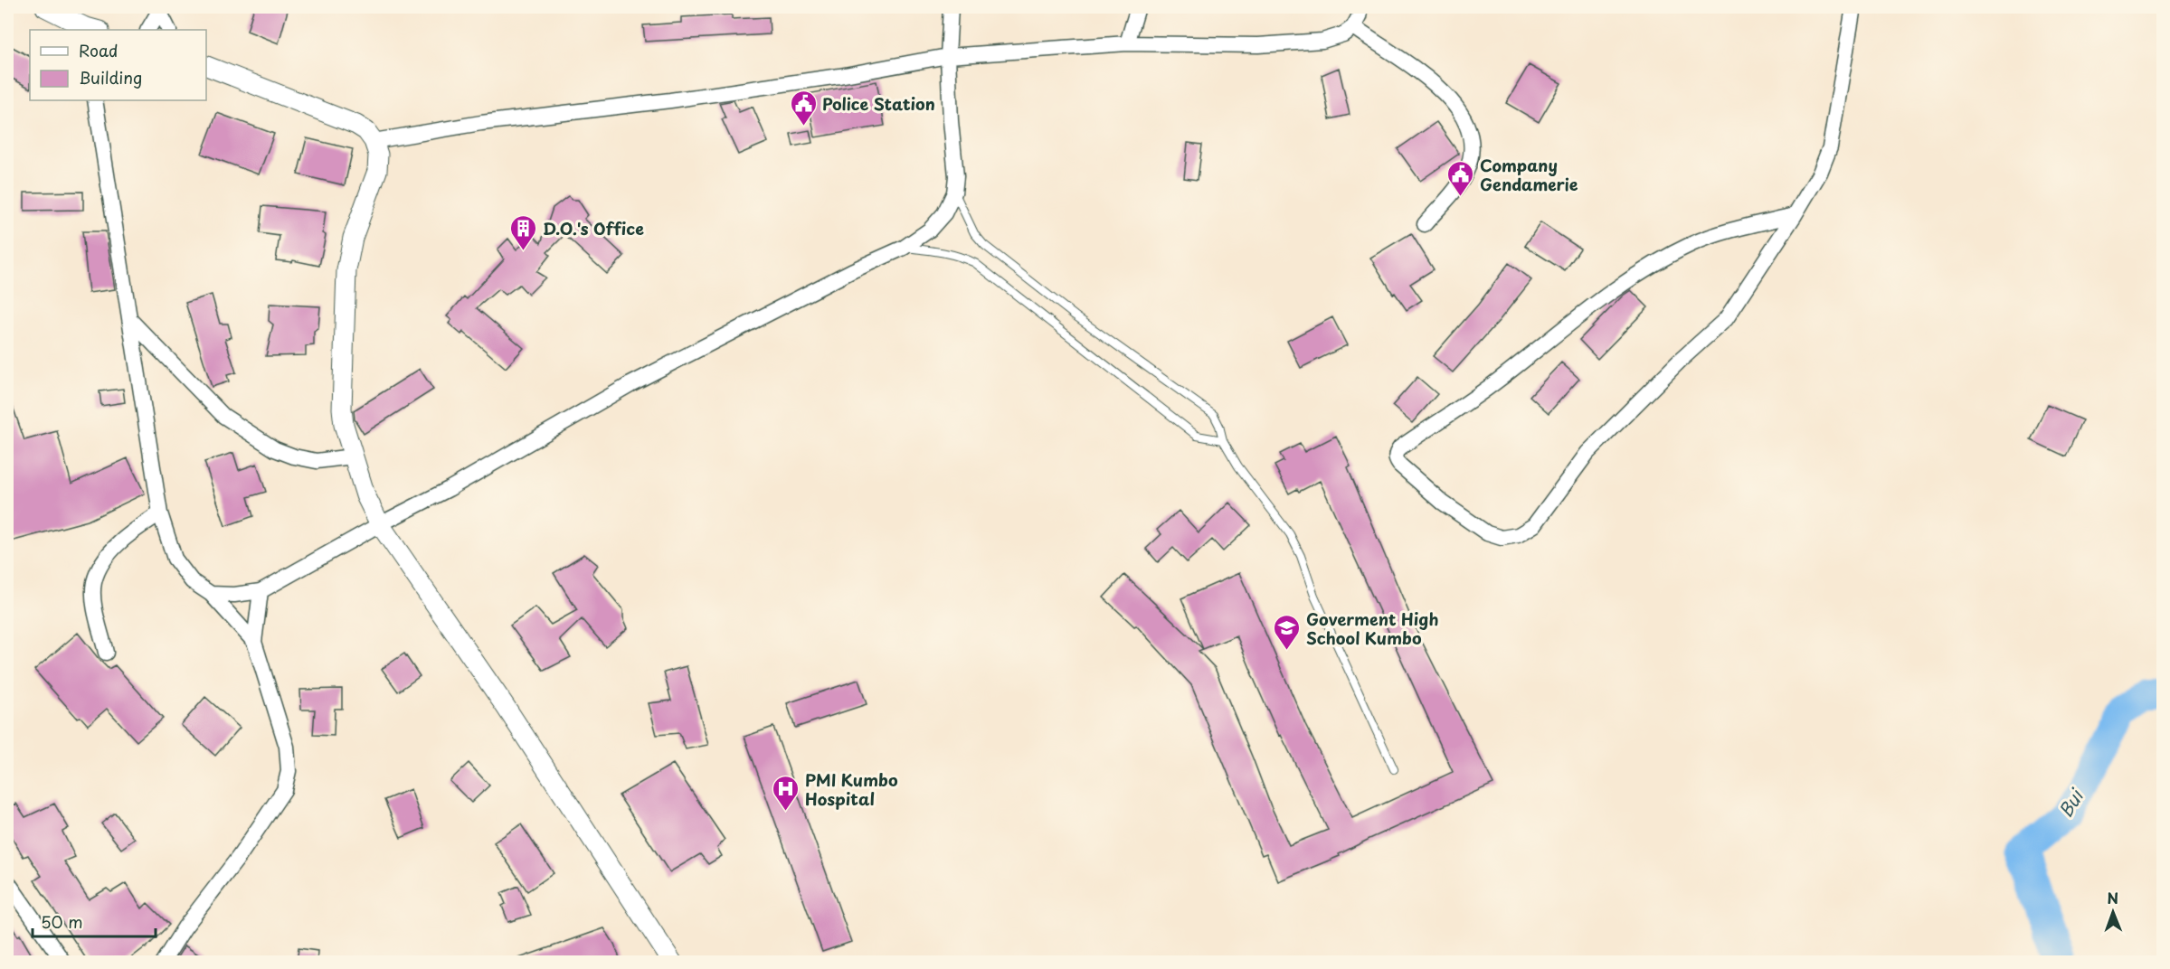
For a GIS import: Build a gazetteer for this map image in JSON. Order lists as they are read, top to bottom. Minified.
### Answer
{"water":["Bui"],"places":{"public building":["Police Station","Company Gendamerie"],"building":["D.O.'s Office"],"school or university":["Goverment High School Kumbo"],"hospital":["PMI Kumbo Hospital"]},"legend":["Road","Building"],"scale_bar":"50 m","north":"top"}
